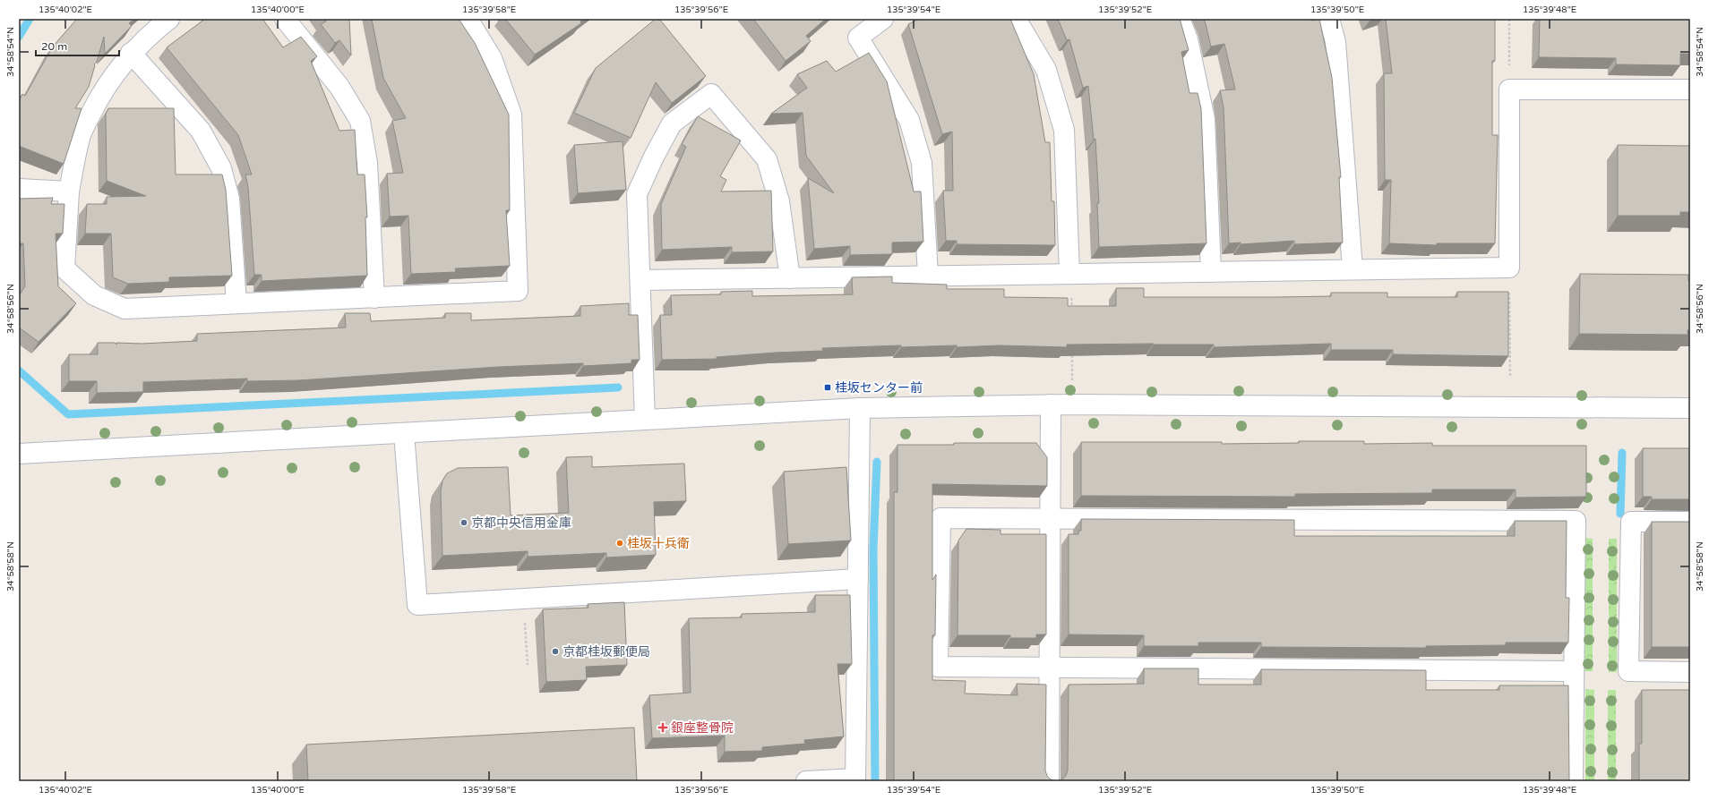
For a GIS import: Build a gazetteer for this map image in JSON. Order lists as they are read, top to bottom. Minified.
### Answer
{"places":{"transit":["桂坂センター前"],"other":["京都中央信用金庫","桂坂十兵衛","京都桂坂郵便局"],"health":["銀座整骨院"]},"scale_bar":"20 m","coordinates":["135°40'02\"E","135°40'00\"E","135°39'58\"E","135°39'56\"E","135°39'54\"E","135°39'52\"E","135°39'50\"E","135°39'48\"E","34°58'54\"N","34°58'56\"N","34°58'58\"N"]}
